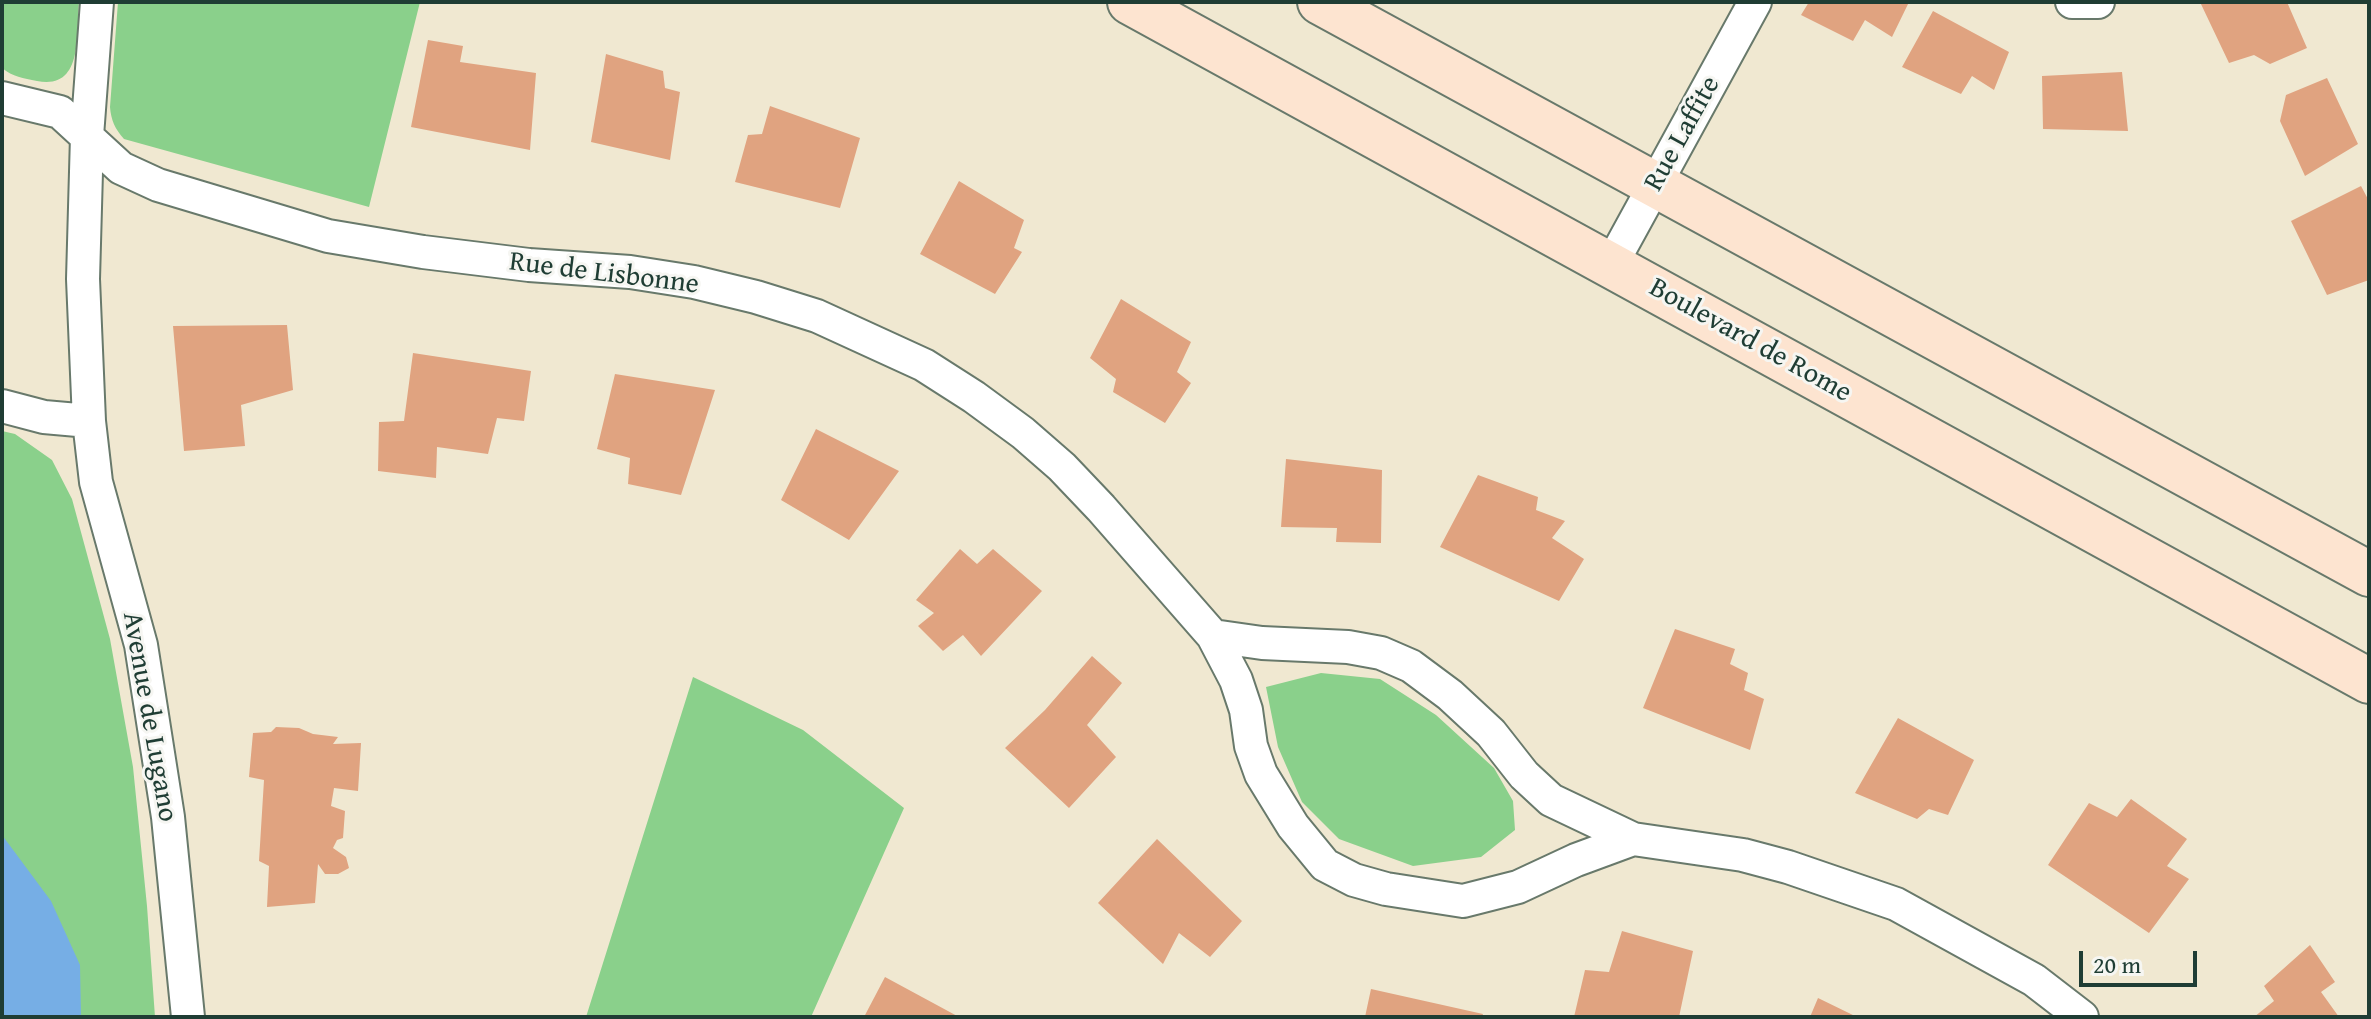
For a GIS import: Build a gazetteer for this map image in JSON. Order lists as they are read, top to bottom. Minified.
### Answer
{"streets":{"main road":["Boulevard de Rome"],"street":["Rue Laffite","Rue de Lisbonne","Avenue de Lugano"]},"crossings":[["Rue Laffite","Boulevard de Rome"],["Rue de Lisbonne","Avenue de Lugano"]],"scale_bar":"20 m"}
